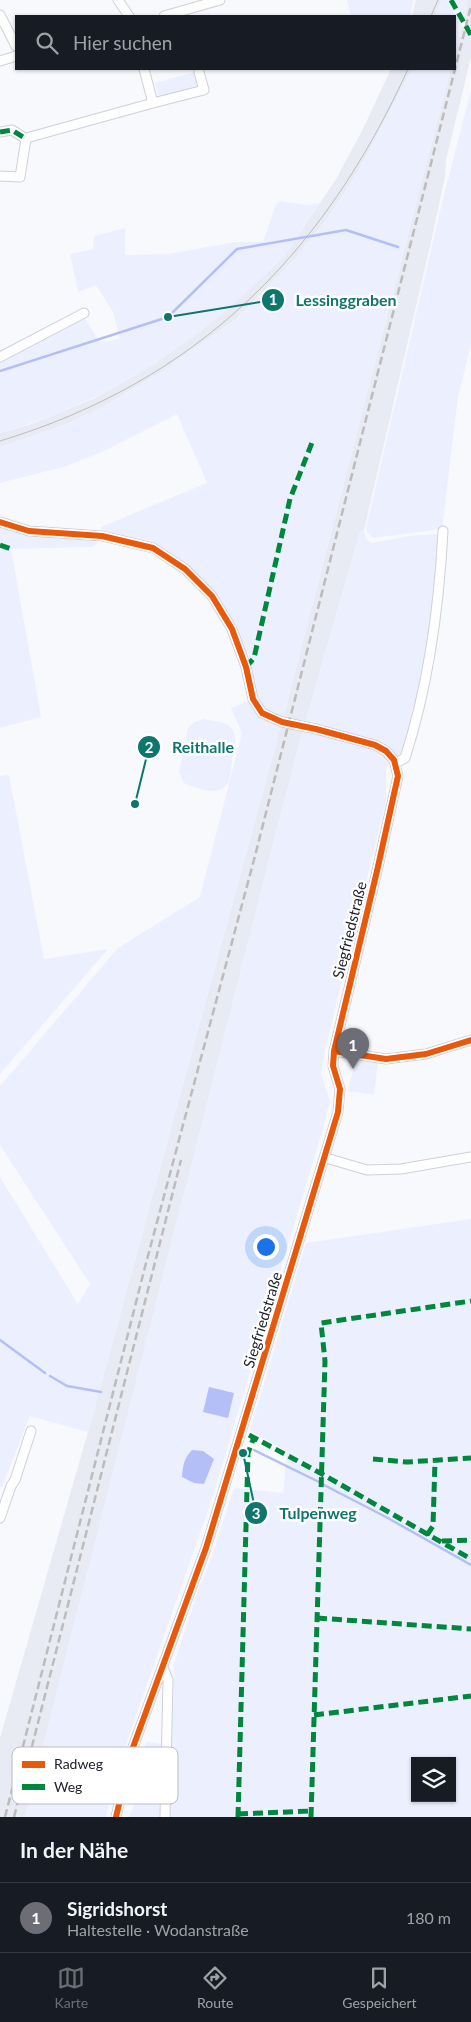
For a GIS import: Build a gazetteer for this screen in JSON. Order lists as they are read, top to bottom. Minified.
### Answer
{"streets":{"street":["Siegfriedstraße"]},"places":["Lessinggraben","Reithalle","Tulpenweg"],"legend":["Radweg","Weg"],"page":{"search":"Hier suchen","pins":"1","heading":"In der Nähe","list":[{"mark":"1","name":"Sigridshorst","note":"Haltestelle · Wodanstraße","value":"180 m"}],"nav":["Karte","Route","Gespeichert"]}}
